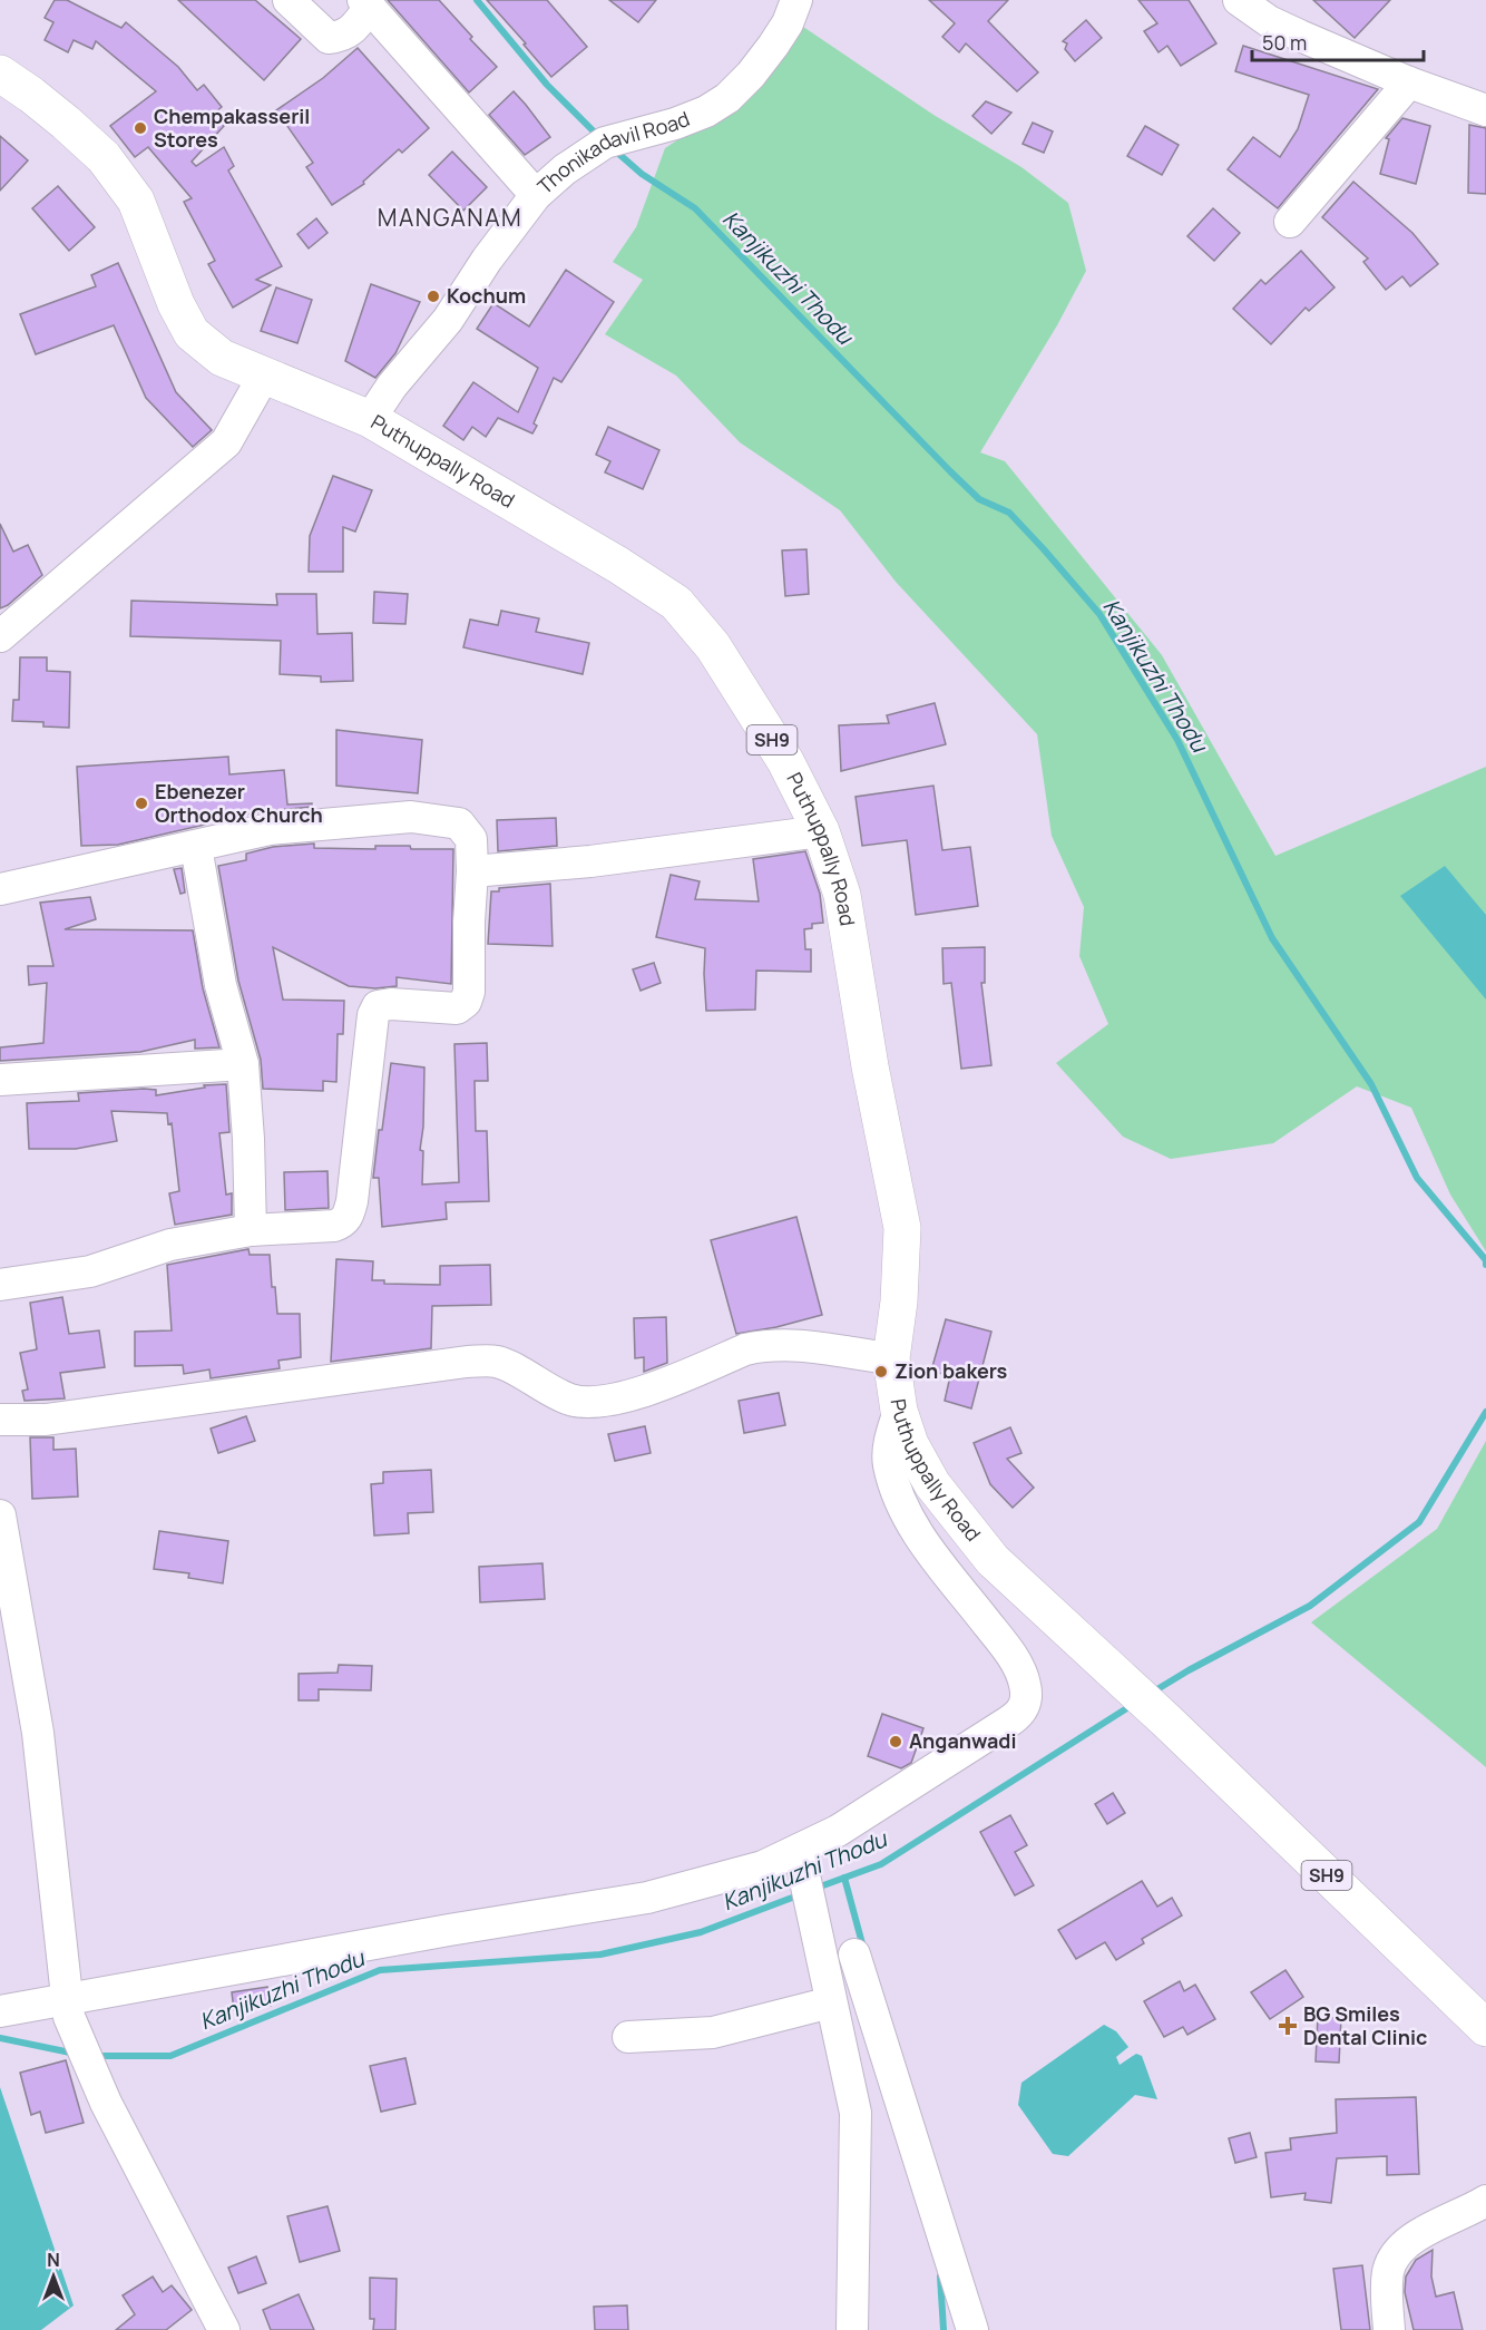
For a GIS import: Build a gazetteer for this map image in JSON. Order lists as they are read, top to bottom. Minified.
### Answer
{"streets":{"main road":["Puthuppally Road","SH9"],"street":["Thonikadavil Road"]},"crossings":[["Thonikadavil Road","Puthuppally Road"]],"districts":["MANGANAM"],"water":["Kanjikuzhi Thodu"],"places":{"other":["Chempakasseril Stores","Kochum","Ebenezer Orthodox Church","Zion bakers","Anganwadi"],"health":["BG Smiles Dental Clinic"]},"scale_bar":"50 m","north":"top"}
